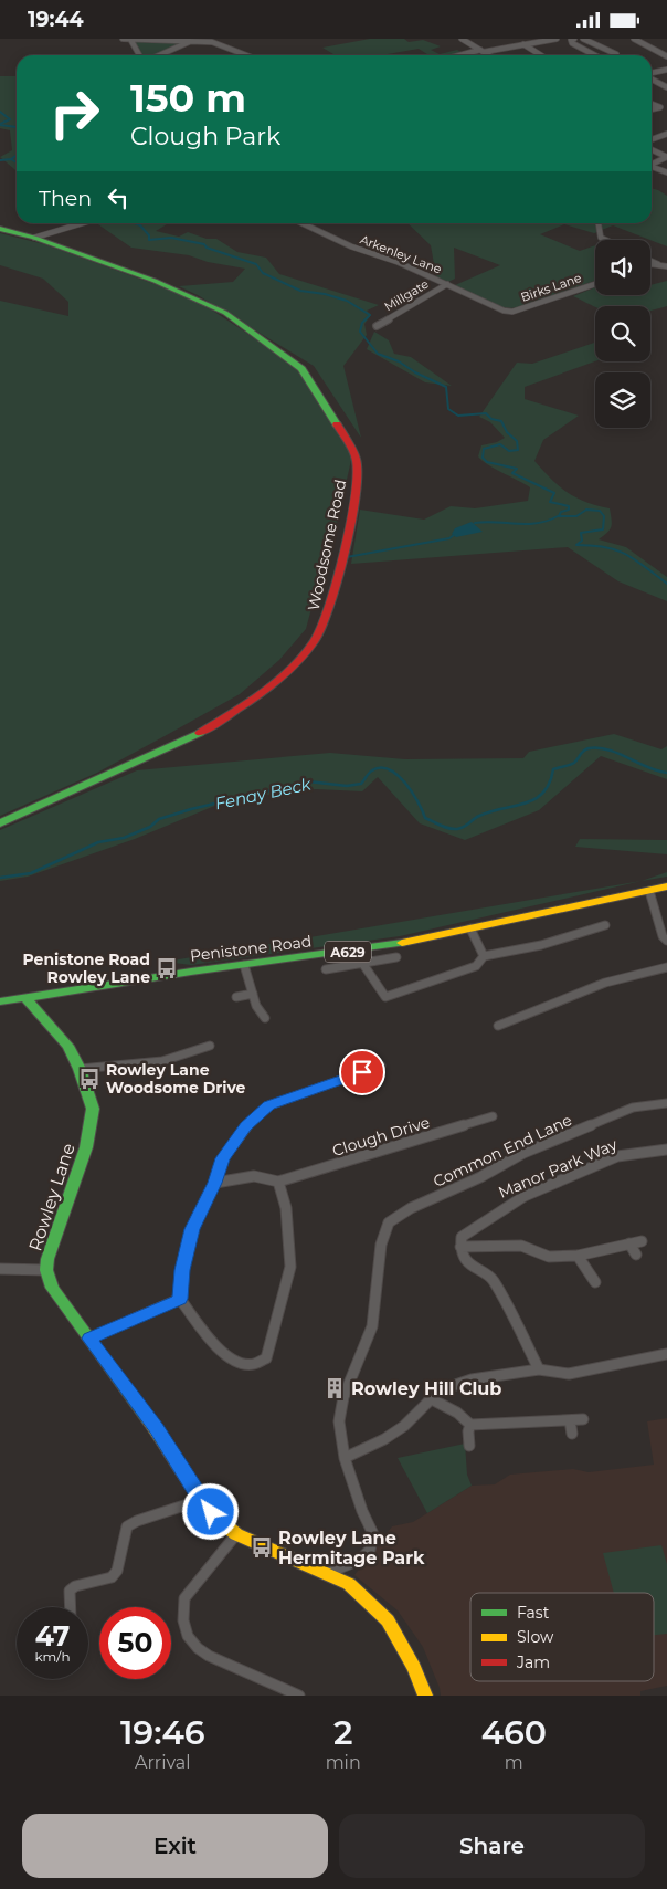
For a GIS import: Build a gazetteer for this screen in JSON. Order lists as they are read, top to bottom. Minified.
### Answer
{"streets":{"main road":["Woodsome Road","Penistone Road","A629","Rowley Lane"],"street":["Arkenley Lane","Birks Lane","Millgate","Clough Drive","Common End Lane","Manor Park Way"]},"crossings":[["Arkenley Lane","Birks Lane"],["Arkenley Lane","Millgate"],["Penistone Road","Rowley Lane"],["Common End Lane","Rowley Lane"]],"water":["Fenay Beck"],"places":{"bus stop":["Penistone Road Rowley Lane","Rowley Lane Woodsome Drive","Rowley Lane Hermitage Park"],"building":["Rowley Hill Club"]},"legend":["Fast","Slow","Jam"],"page":{"status":"19:44","turn":["150 m","Clough Park"],"then":"Then","speed":"47 km/h","limit":"50","eta":["19:46","Arrival","2","min","460","m"],"buttons":["Exit","Share"]}}
